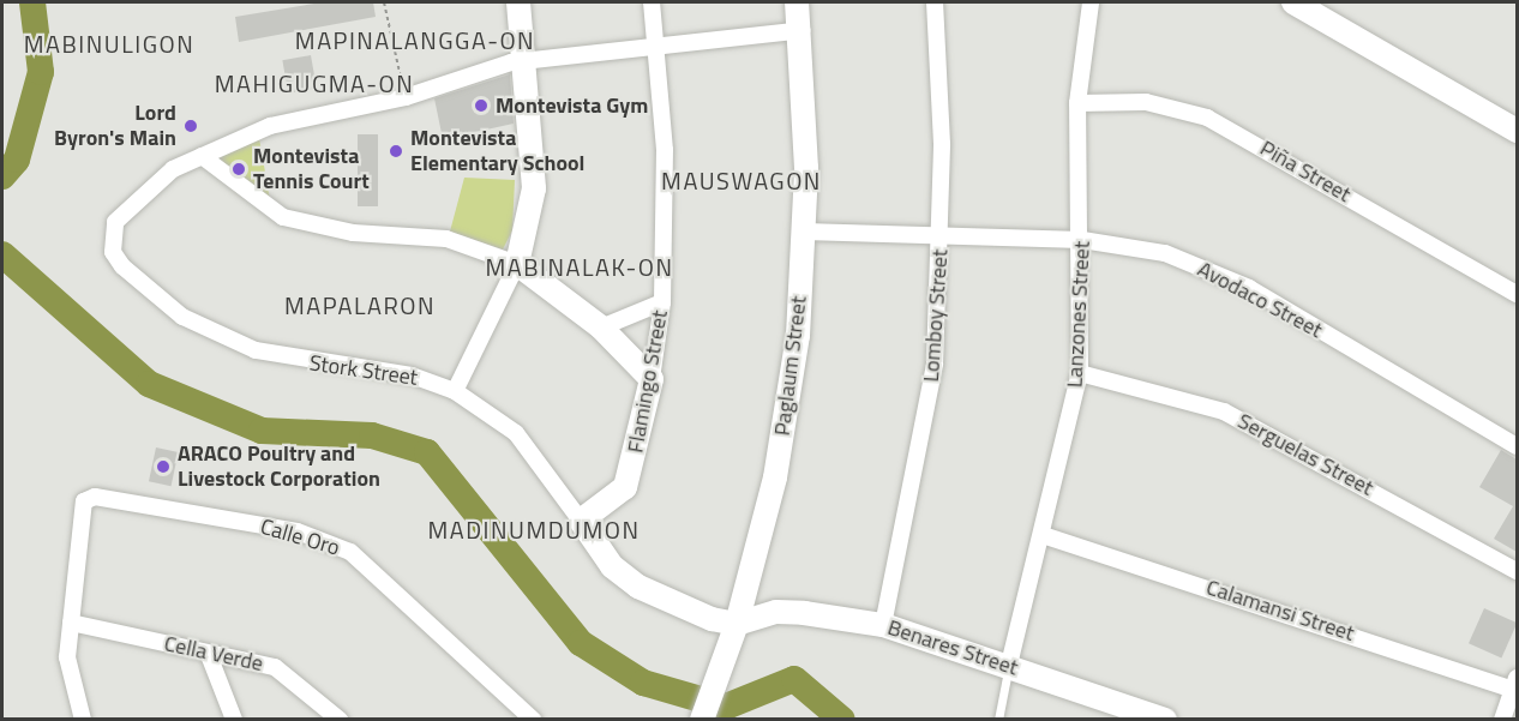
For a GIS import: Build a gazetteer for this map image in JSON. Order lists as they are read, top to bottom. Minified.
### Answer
{"streets":{"street":["Piña Street","Avodaco Street","Lanzones Street","Lomboy Street","Paglaum Street","Stork Street","Flamingo Street","Serguelas Street","Calle Oro","Calamansi Street","Benares Street","Cella Verde"]},"crossings":[["Piña Street","Lanzones Street"],["Avodaco Street","Lanzones Street"],["Avodaco Street","Lomboy Street"],["Avodaco Street","Paglaum Street"],["Lanzones Street","Serguelas Street"],["Lanzones Street","Calamansi Street"],["Lanzones Street","Benares Street"],["Lomboy Street","Benares Street"],["Paglaum Street","Stork Street"],["Paglaum Street","Benares Street"],["Stork Street","Flamingo Street"],["Stork Street","Benares Street"],["Calle Oro","Cella Verde"]],"districts":["MAPINALANGGA-ON","MABINULIGON","MAHIGUGMA-ON","MAUSWAGON","MABINALAK-ON","MAPALARON","MADINUMDUMON"],"places":["Montevista Gym","Lord Byron's Main","Montevista Elementary School","Montevista Tennis Court","ARACO Poultry and Livestock Corporation"]}
